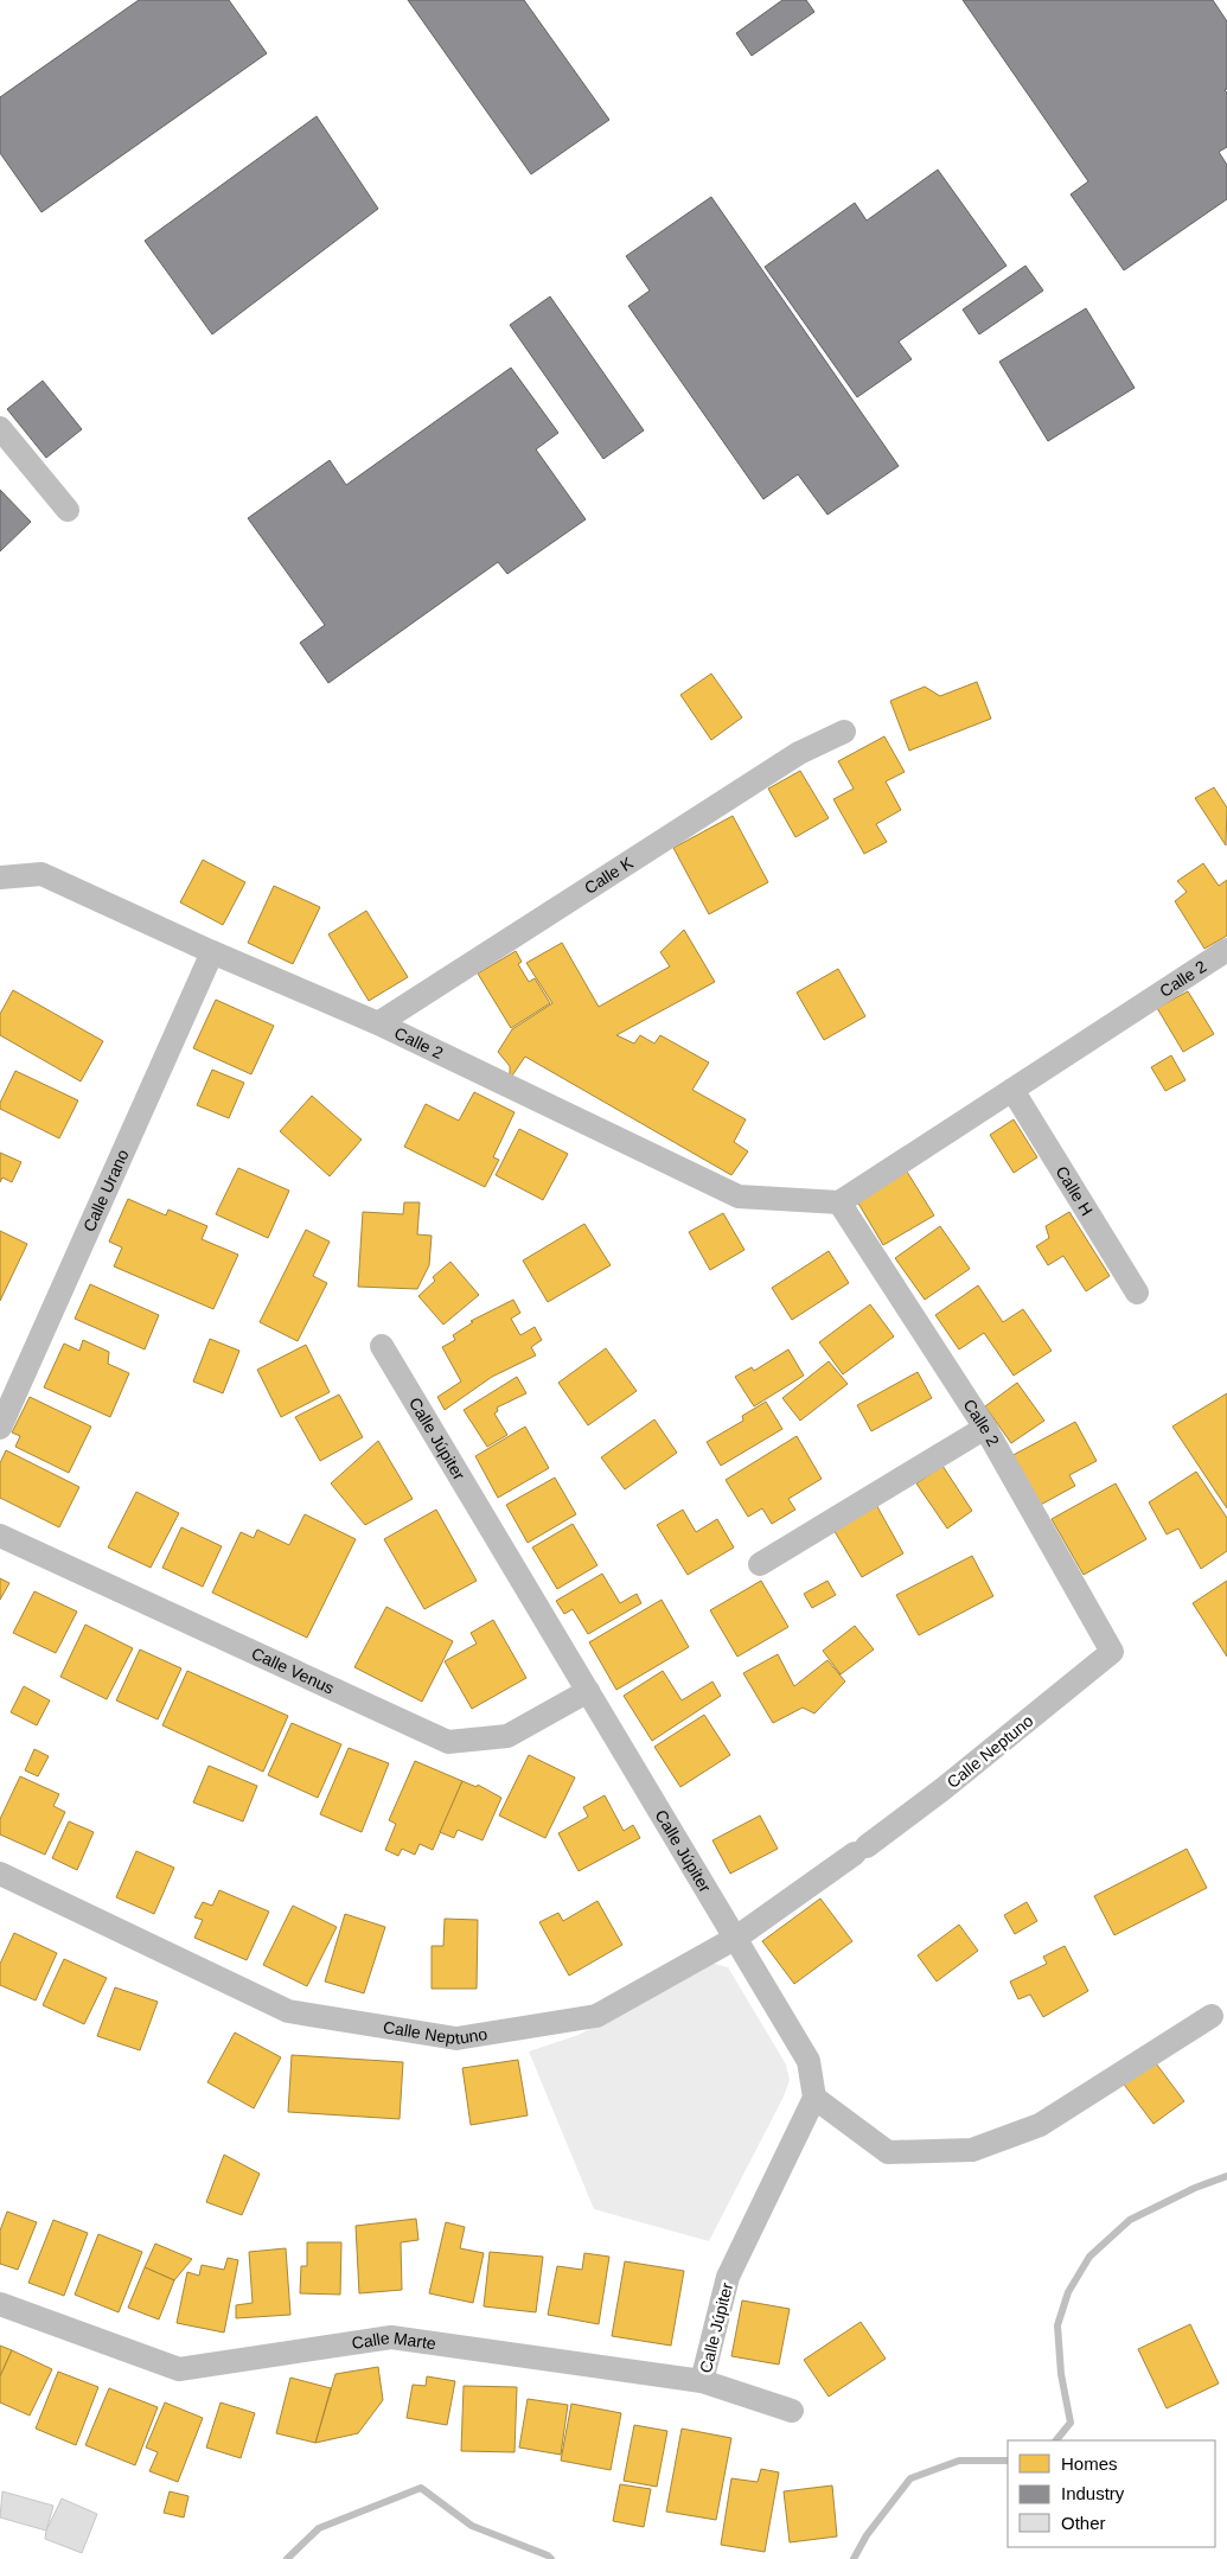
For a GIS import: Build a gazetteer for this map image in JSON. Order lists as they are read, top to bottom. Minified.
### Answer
{"streets":{"street":["Calle K","Calle 2","Calle Urano","Calle H","Calle Júpiter","Calle Venus","Calle Neptuno","Calle Marte"]},"crossings":[["Calle K","Calle 2"],["Calle 2","Calle Urano"],["Calle 2","Calle H"],["Calle 2","Calle Neptuno"],["Calle Júpiter","Calle Venus"],["Calle Júpiter","Calle Neptuno"],["Calle Júpiter","Calle Marte"]],"legend":["Homes","Industry","Other"]}
